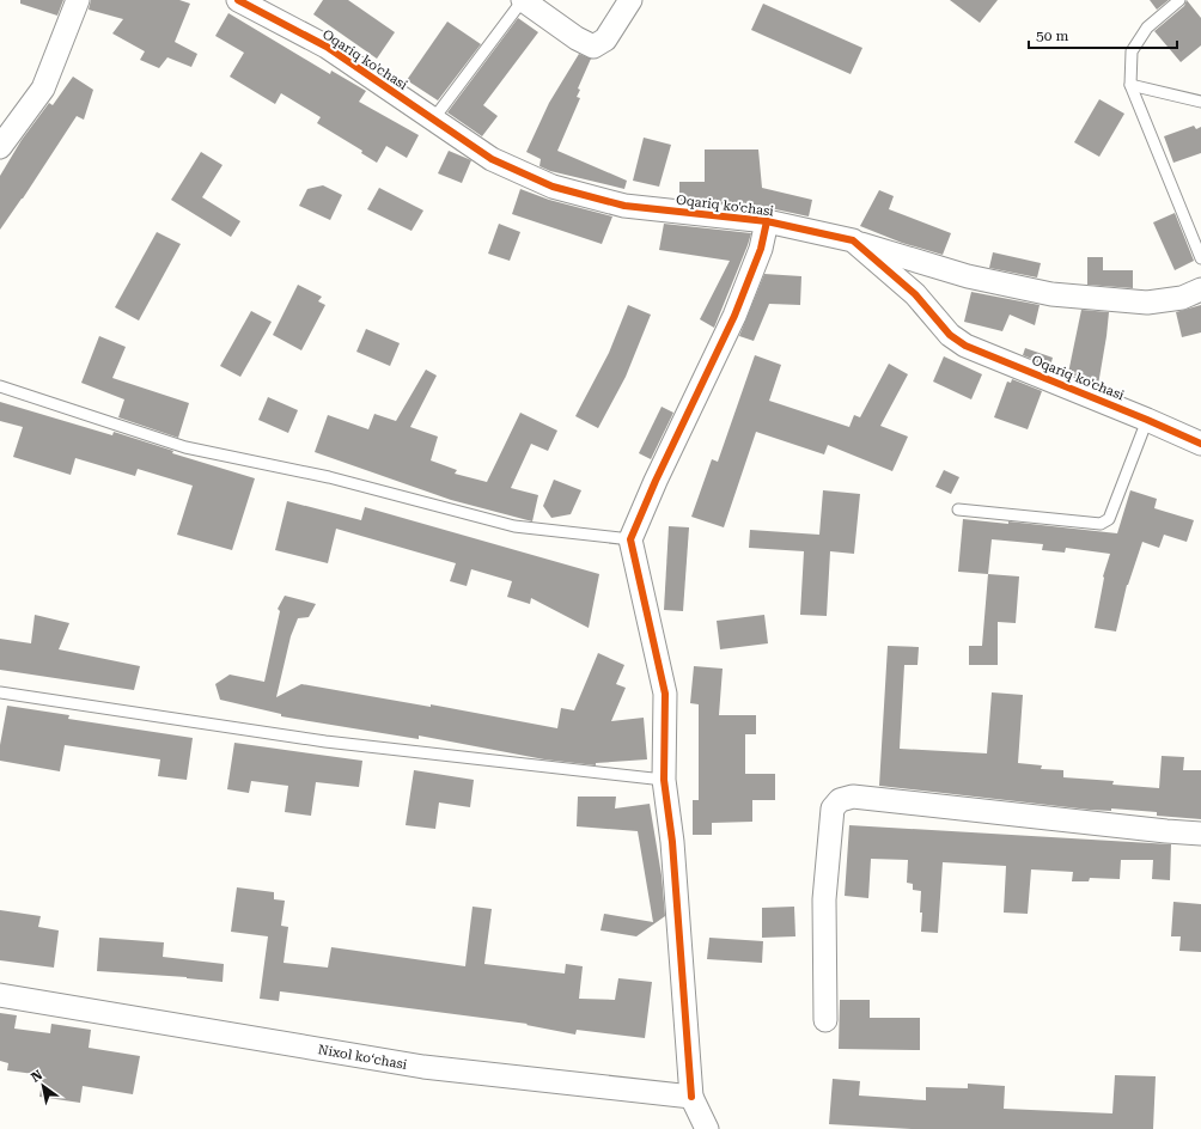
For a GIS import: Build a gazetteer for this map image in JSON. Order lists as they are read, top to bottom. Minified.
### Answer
{"streets":{"street":["Oqariq ko'chasi","Nixol koʻchasi"]},"scale_bar":"50 m","north":"top left"}
